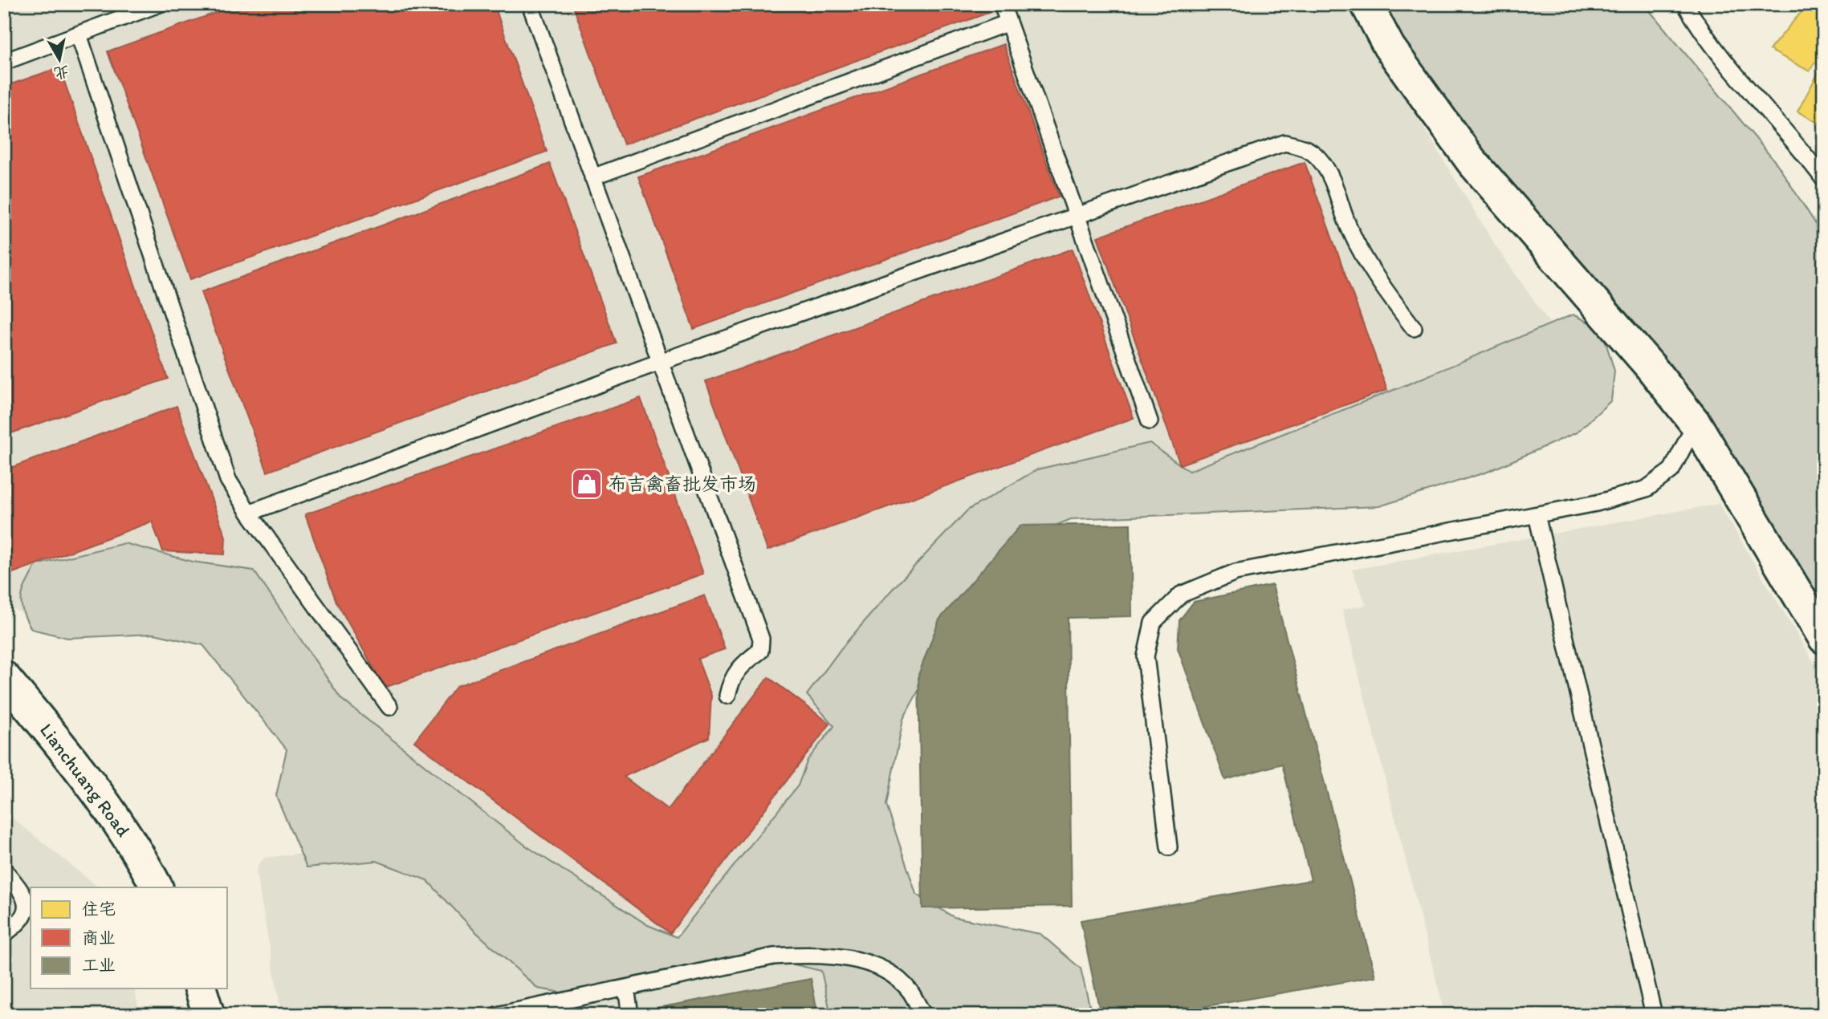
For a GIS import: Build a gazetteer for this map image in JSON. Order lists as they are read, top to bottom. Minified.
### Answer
{"streets":{"street":["Lianchuang Road"]},"places":{"shop":["布吉禽畜批发市场"]},"legend":["住宅","商业","工业"],"north":"bottom"}
